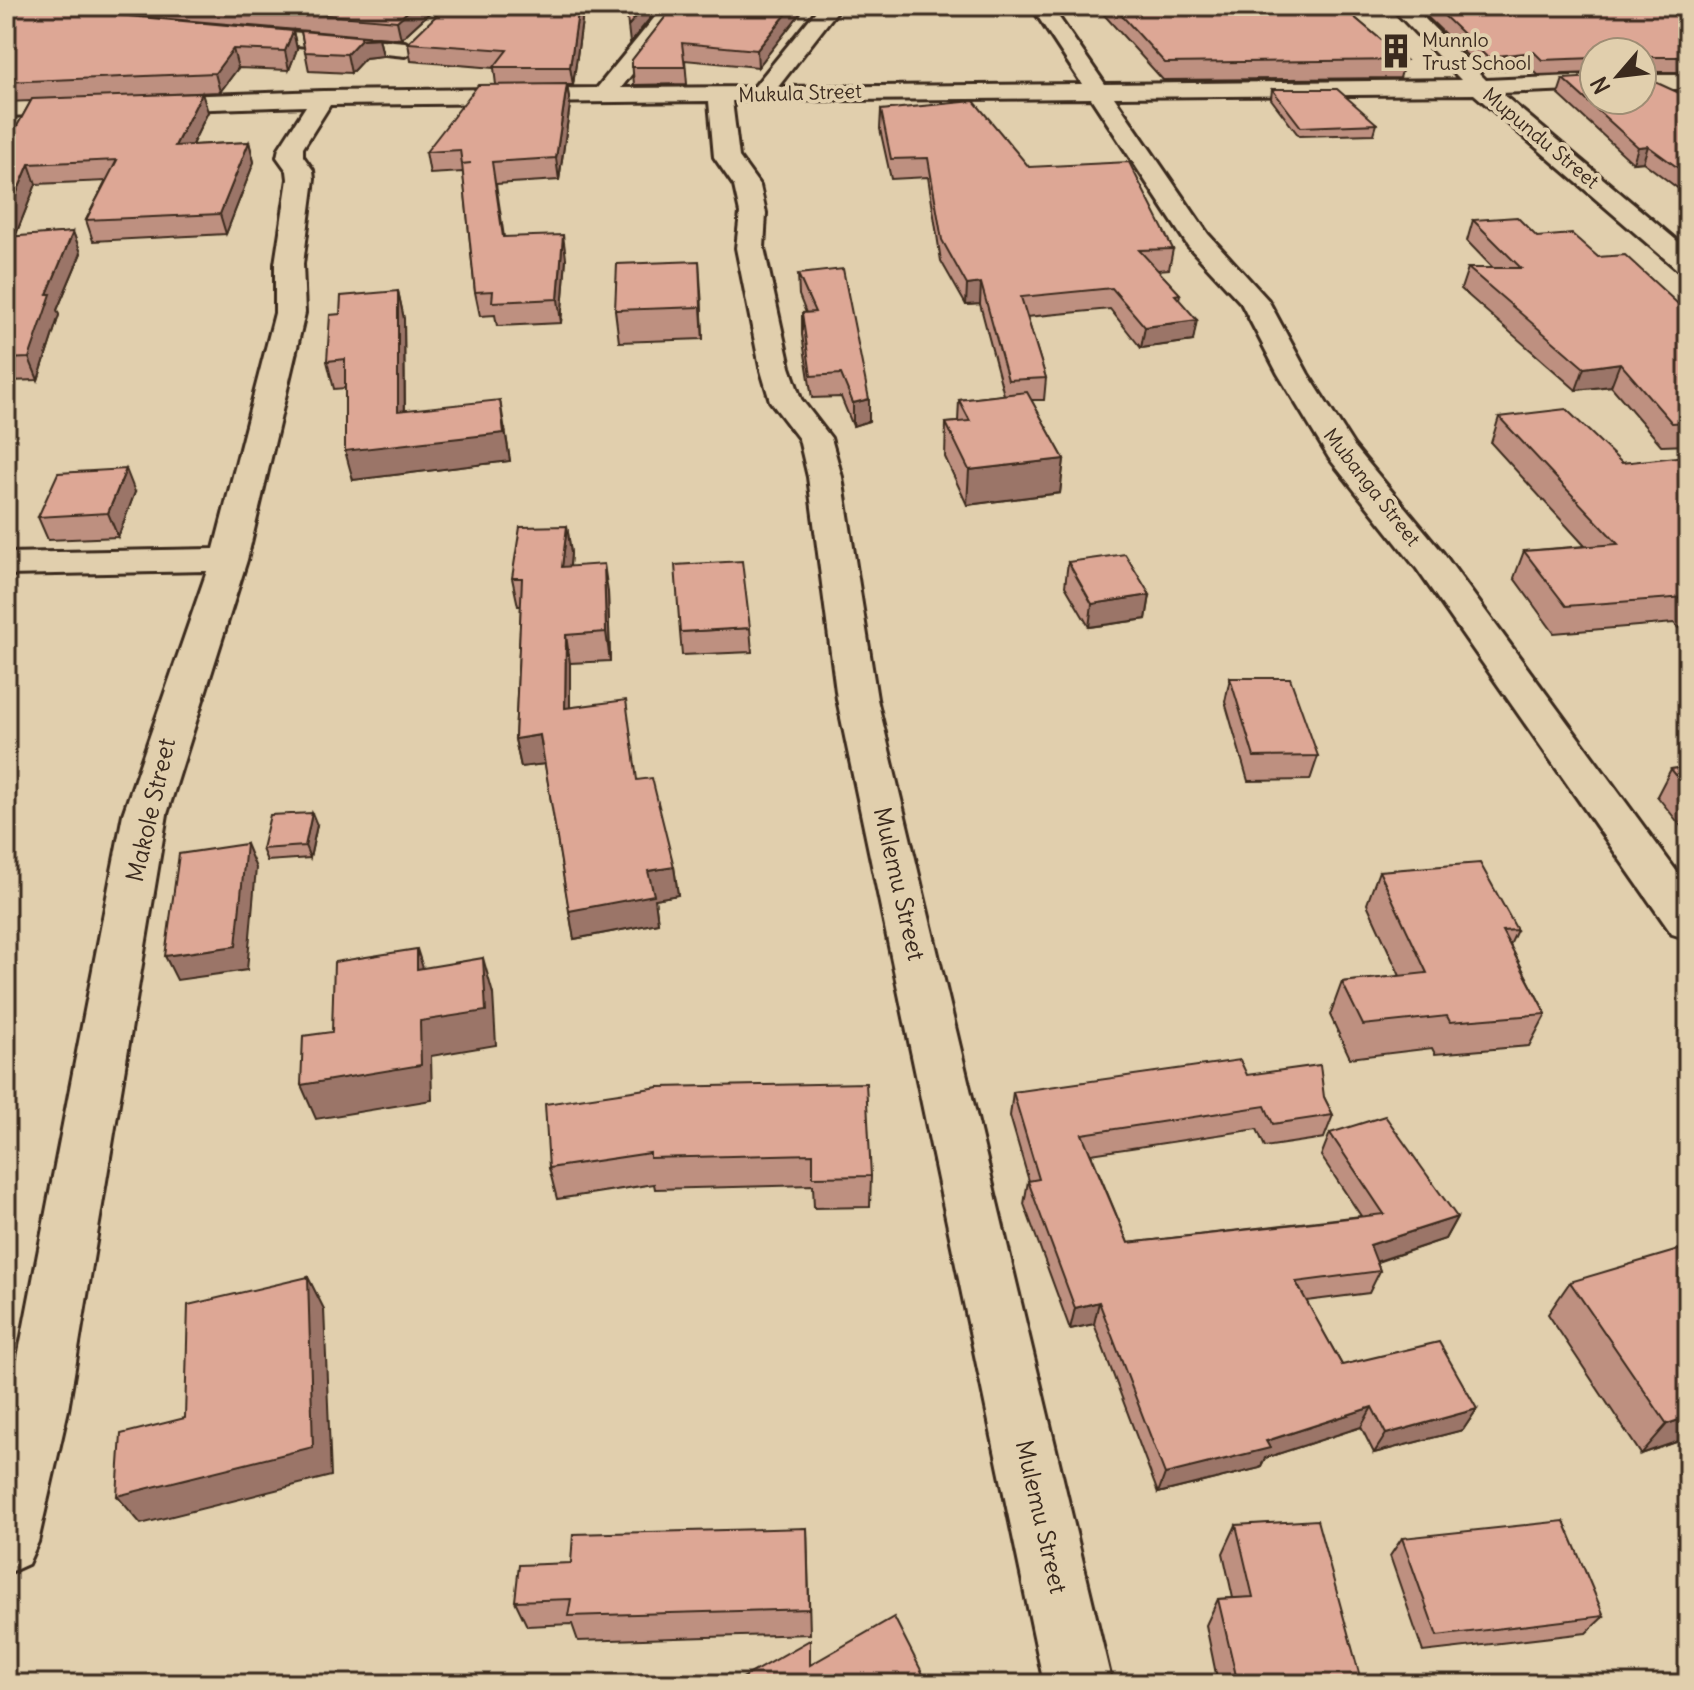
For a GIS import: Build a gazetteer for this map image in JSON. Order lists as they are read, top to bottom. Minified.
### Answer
{"streets":{"street":["Mukula Street","Mupundu Street","Mubanga Street","Makole Street","Mulemu Street"]},"crossings":[["Mukula Street","Mupundu Street"],["Mukula Street","Mubanga Street"],["Mukula Street","Makole Street"],["Mukula Street","Mulemu Street"]],"places":{"building":["Munnlo Trust School"]},"north":"bottom left"}
